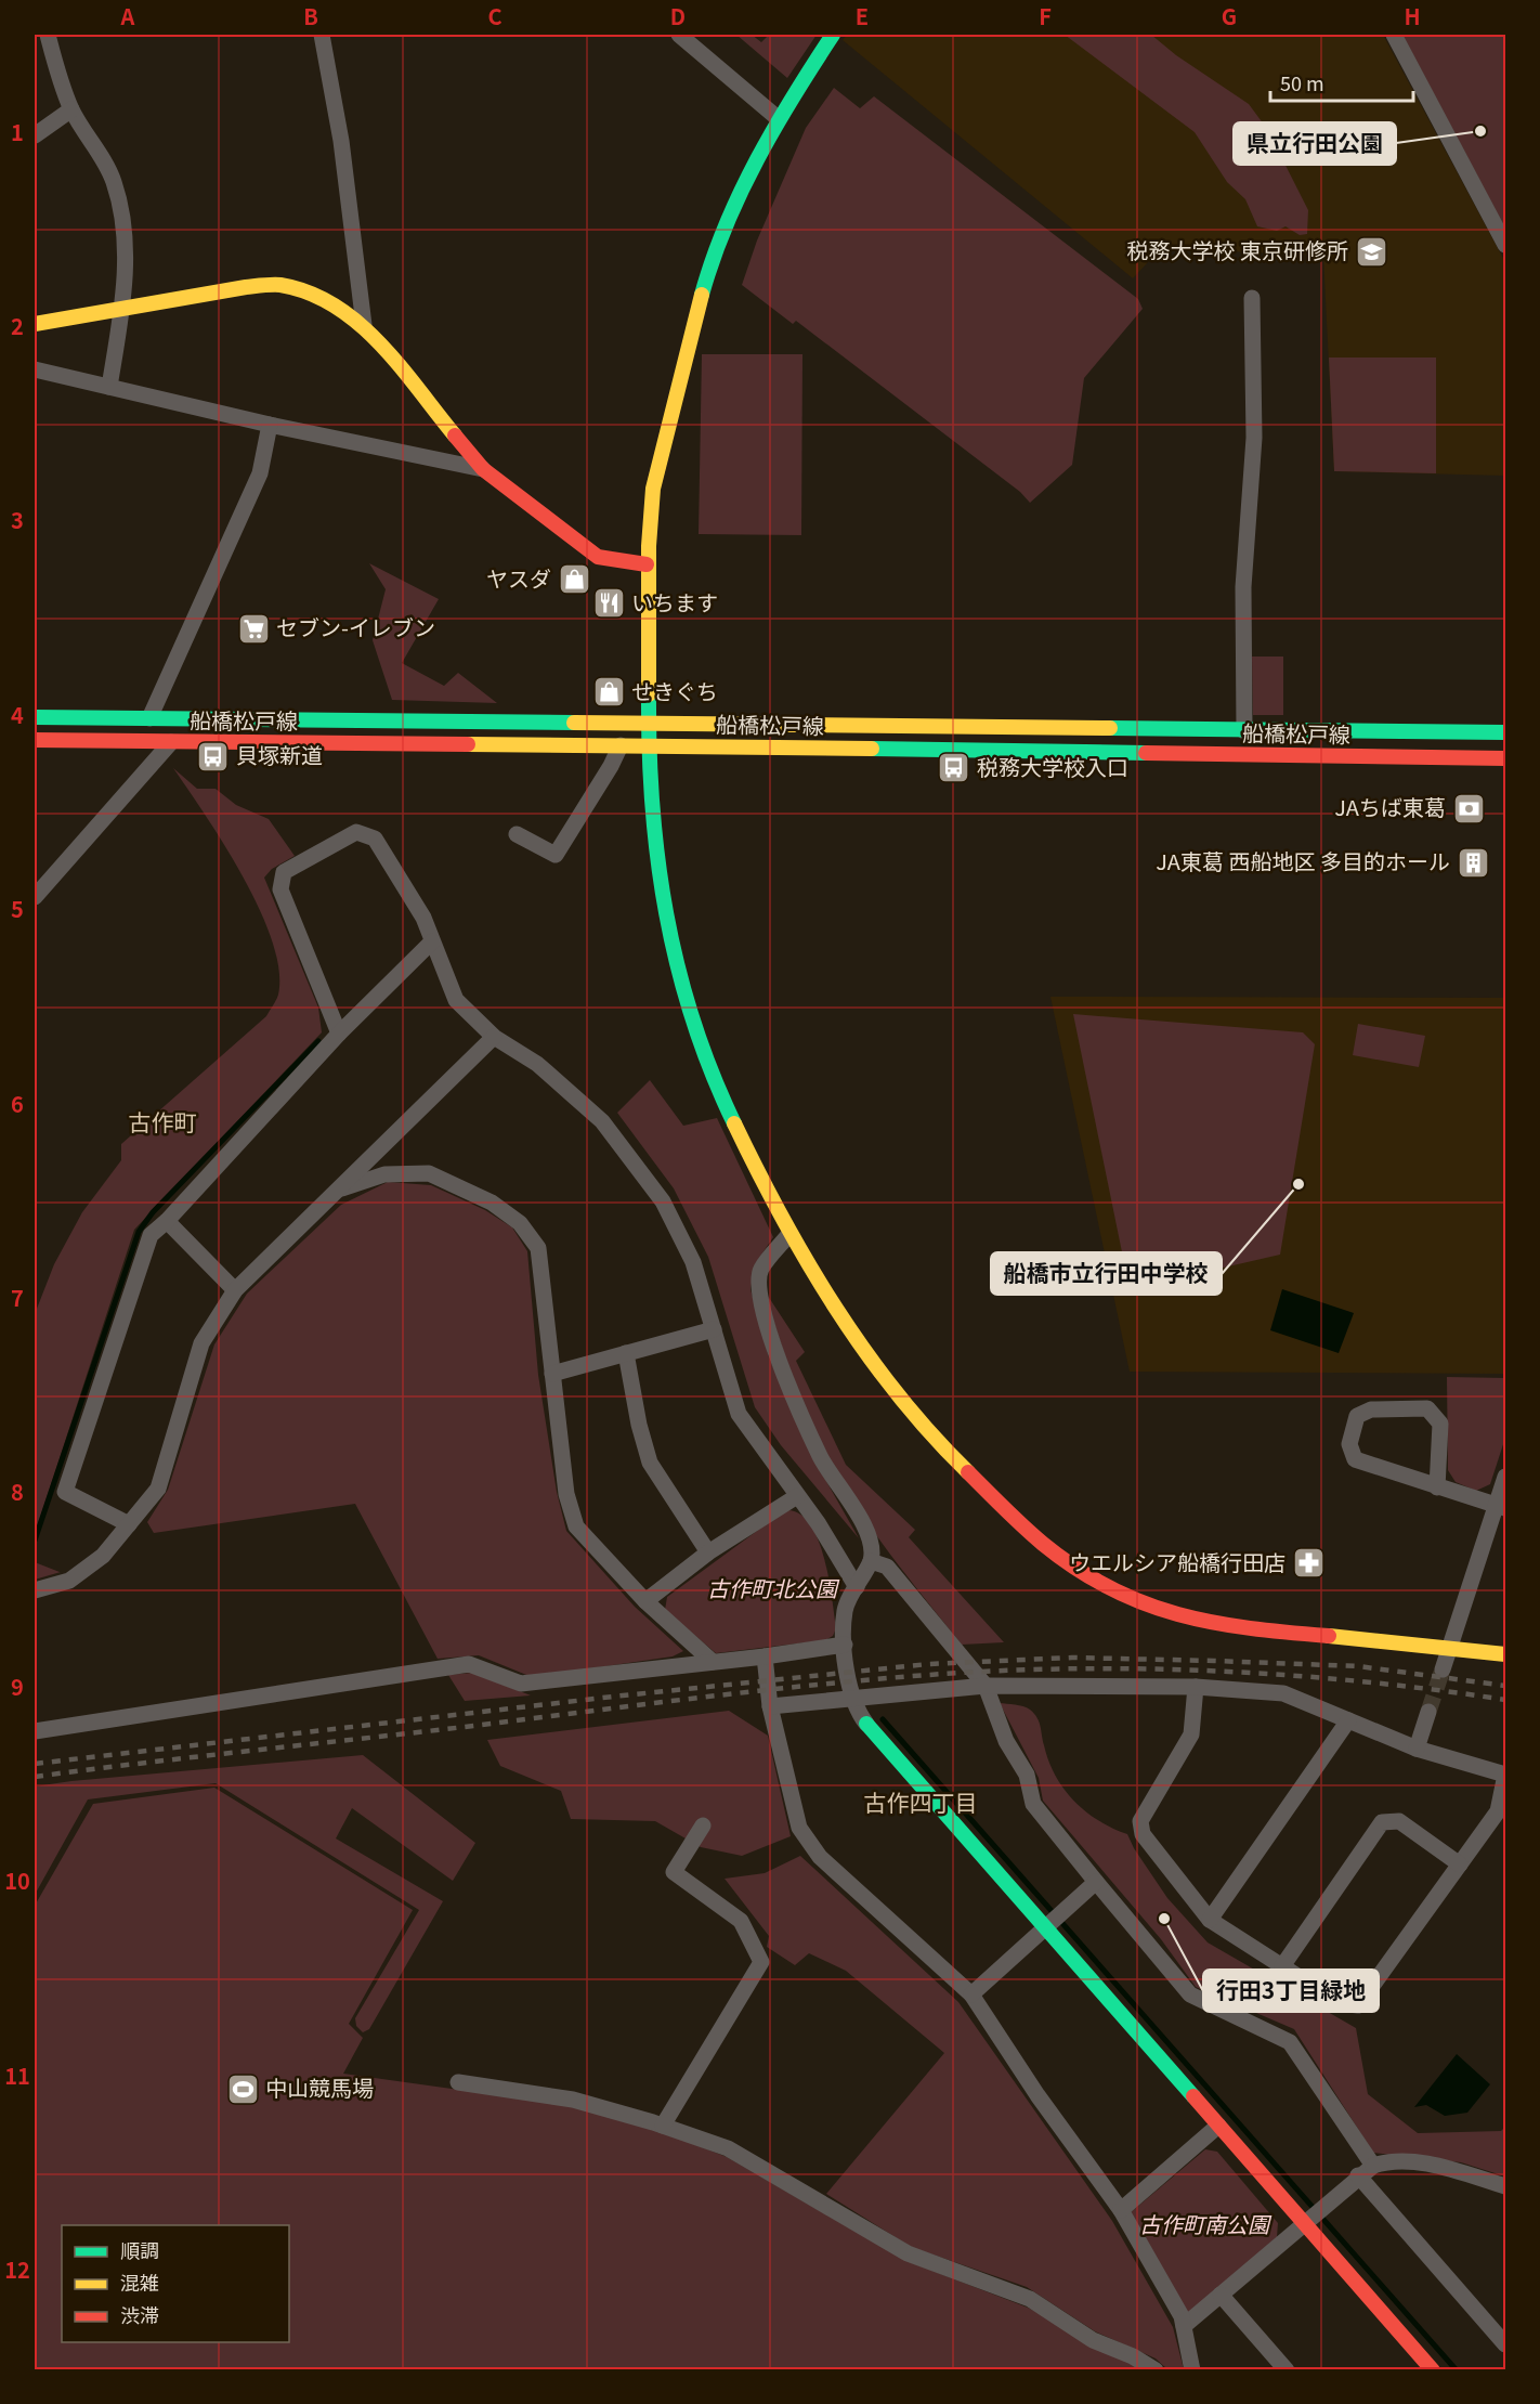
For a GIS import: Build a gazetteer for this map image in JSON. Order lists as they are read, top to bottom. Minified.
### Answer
{"streets":{"street":["船橋松戸線"]},"districts":["古作町","古作四丁目"],"parks":["古作町北公園","古作町南公園"],"places":{"other":["県立行田公園","船橋市立行田中学校","行田3丁目緑地"],"school or university":["税務大学校 東京研修所"],"shop":["ヤスダ","せきぐち"],"restaurant":["いちます"],"supermarket":["セブン-イレブン"],"bus stop":["貝塚新道","税務大学校入口"],"bank":["JAちば東葛"],"building":["JA東葛 西船地区 多目的ホール"],"pharmacy":["ウエルシア船橋行田店"],"sports":["中山競馬場"]},"legend":["順調","混雑","渋滞"],"scale_bar":"50 m","grid":{"columns":["A","B","C","D","E","F","G","H"],"rows":["1","2","3","4","5","6","7","8","9","10","11","12"]}}
